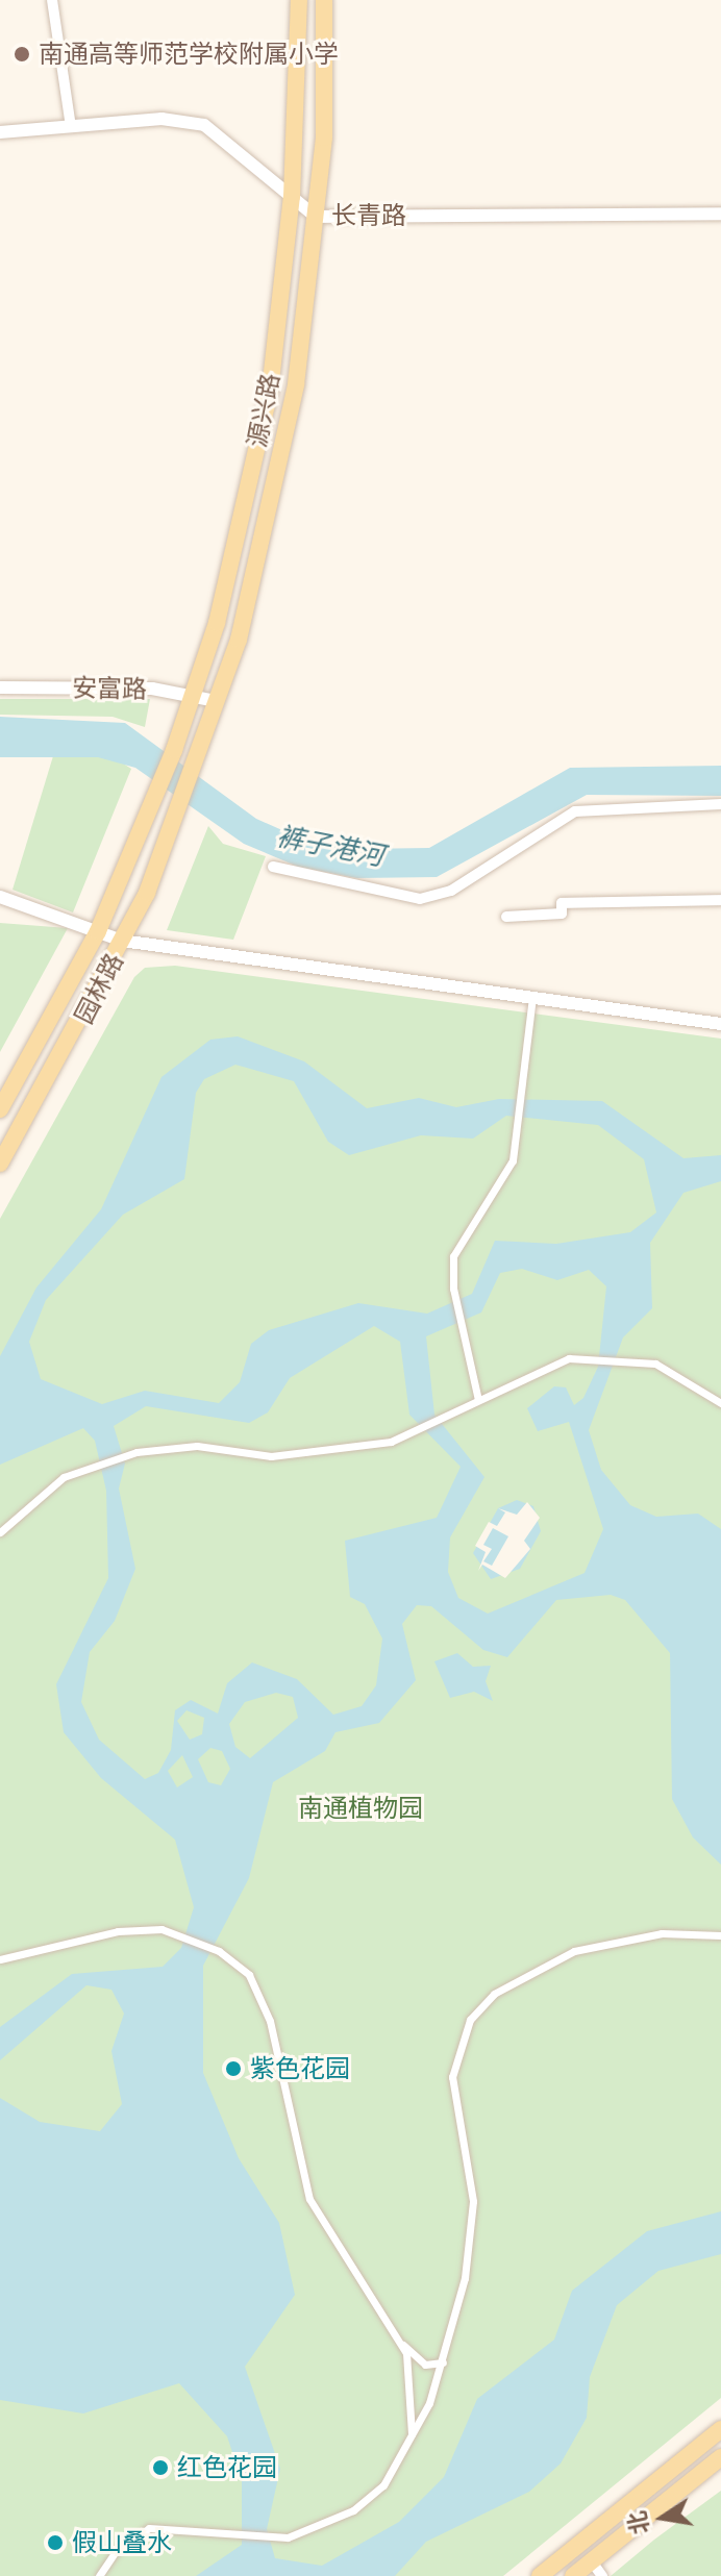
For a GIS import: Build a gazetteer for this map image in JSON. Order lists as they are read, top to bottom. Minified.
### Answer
{"streets":{"main road":["源兴路","园林路"],"street":["长青路","安富路"]},"crossings":[["长青路","源兴路"],["源兴路","安富路"],["源兴路","园林路"]],"water":["裤子港河"],"parks":["南通植物园"],"places":["南通高等师范学校附属小学","紫色花园","红色花园","假山叠水"],"north":"left"}
